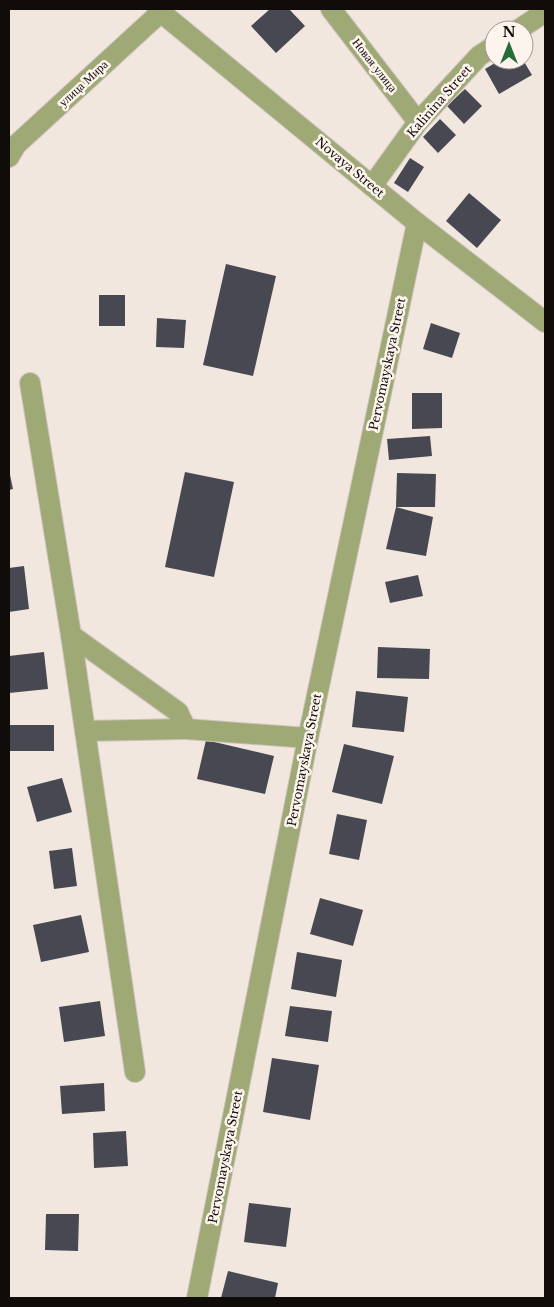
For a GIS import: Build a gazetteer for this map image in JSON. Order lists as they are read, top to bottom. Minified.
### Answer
{"streets":{"street":["Новая улица","улица Мира","Kalinina Street","Novaya Street","Pervomayskaya Street"]},"crossings":[["Новая улица","Kalinina Street"],["улица Мира","Novaya Street"],["Kalinina Street","Novaya Street"],["Novaya Street","Pervomayskaya Street"]],"north":"top"}
